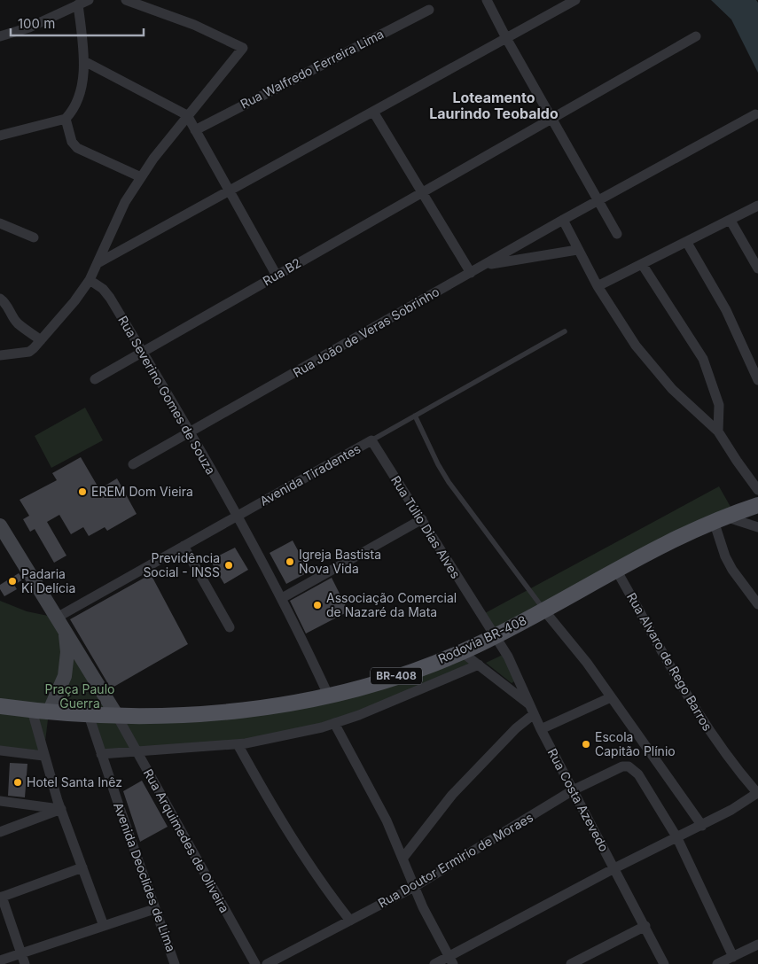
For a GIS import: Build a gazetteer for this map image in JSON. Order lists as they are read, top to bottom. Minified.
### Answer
{"streets":{"main road":["Rodovia BR-408","BR-408"],"street":["Rua Walfredo Ferreira Lima","Rua B2","Rua João de Veras Sobrinho","Rua Severino Gomes de Souza","Avenida Tiradentes","Rua Túlio Dias Alves","Rua Alvaro de Rego Barros","Rua Costa Azevedo","Rua Arquimedes de Oliveira","Rua Doutor Ermirio de Moraes","Avenida Deoclides de Lima"]},"crossings":[["Rua B2","Rua Severino Gomes de Souza"],["Rua João de Veras Sobrinho","Rua Severino Gomes de Souza"],["Rua Severino Gomes de Souza","Avenida Tiradentes"],["Rua Severino Gomes de Souza","Rodovia BR-408"],["Avenida Tiradentes","Rua Túlio Dias Alves"],["Rua Túlio Dias Alves","Rodovia BR-408"],["Rua Túlio Dias Alves","Rua Costa Azevedo"],["Rodovia BR-408","Rua Alvaro de Rego Barros"],["Rodovia BR-408","Rua Costa Azevedo"],["Rodovia BR-408","Rua Arquimedes de Oliveira"],["Rodovia BR-408","Avenida Deoclides de Lima"],["Rua Costa Azevedo","Rua Doutor Ermirio de Moraes"]],"districts":["Loteamento Laurindo Teobaldo"],"parks":["Praça Paulo Guerra"],"places":["EREM Dom Vieira","Igreja Bastista Nova Vida","Previdência Social - INSS","Padaria Ki Delícia","Associação Comercial de Nazaré da Mata","Escola Capitão Plínio","Hotel Santa Inêz"],"scale_bar":"100 m"}
